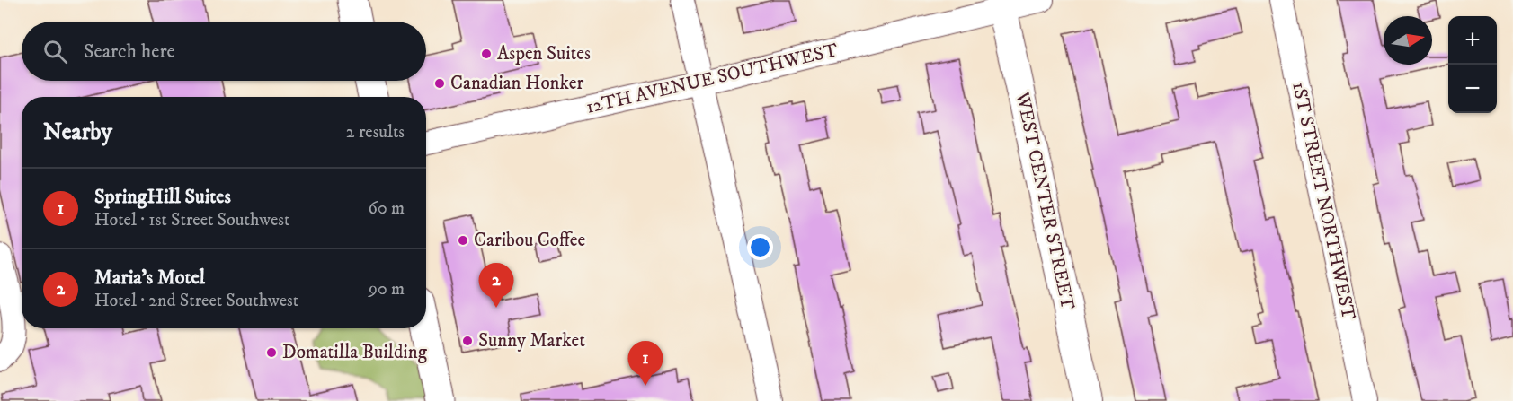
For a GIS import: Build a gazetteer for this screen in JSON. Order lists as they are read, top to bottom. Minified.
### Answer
{"streets":{"street":["12TH AVENUE SOUTHWEST","WEST CENTER STREET","1ST STREET NORTHWEST"]},"crossings":[["12TH AVENUE SOUTHWEST","WEST CENTER STREET"]],"places":["Aspen Suites","Canadian Honker","Caribou Coffee","Sunny Market","Domatilla Building"],"north":"right","page":{"map_buttons":["+","−"],"search":"Search here","heading":["Nearby","2 results"],"list":[{"mark":"1","name":"SpringHill Suites","note":"Hotel · 1st Street Southwest","value":"60 m"},{"mark":"2","name":"Maria's Motel","note":"Hotel · 2nd Street Southwest","value":"90 m"}],"pins":["2","1"]}}
